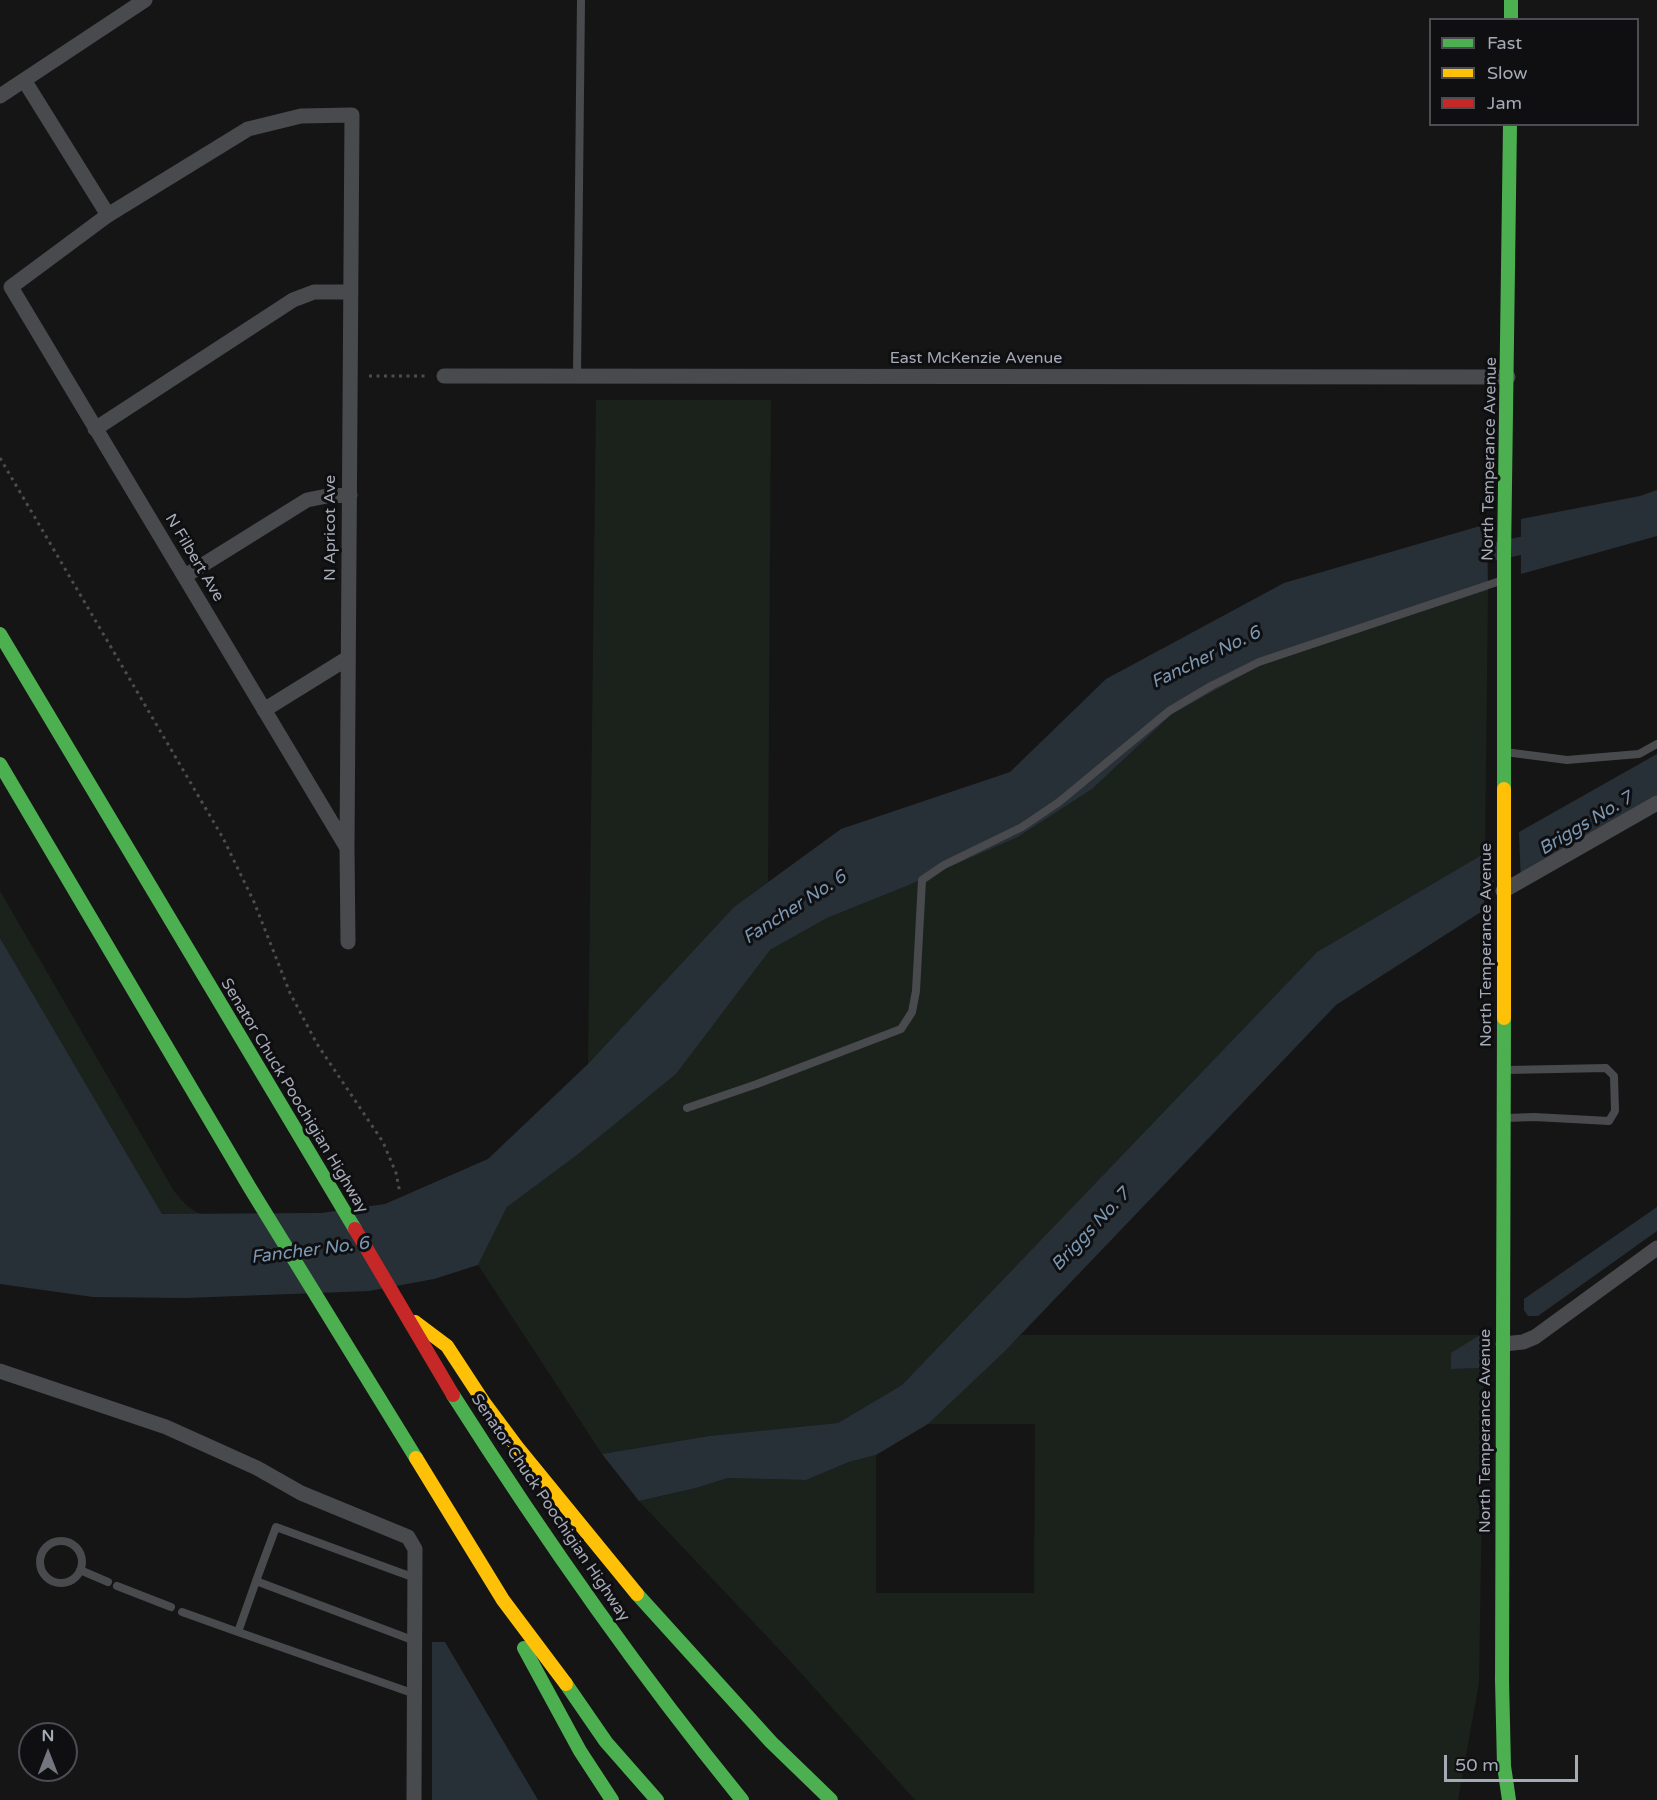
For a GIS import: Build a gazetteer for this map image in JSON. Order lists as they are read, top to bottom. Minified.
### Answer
{"streets":{"main road":["North Temperance Avenue","Senator Chuck Poochigian Highway"],"street":["East McKenzie Avenue","N Apricot Ave","N Filbert Ave"]},"crossings":[["East McKenzie Avenue","North Temperance Avenue"],["N Apricot Ave","N Filbert Ave"]],"water":["Fancher No. 6","Briggs No. 7"],"legend":["Fast","Slow","Jam"],"scale_bar":"50 m","north":"top"}
